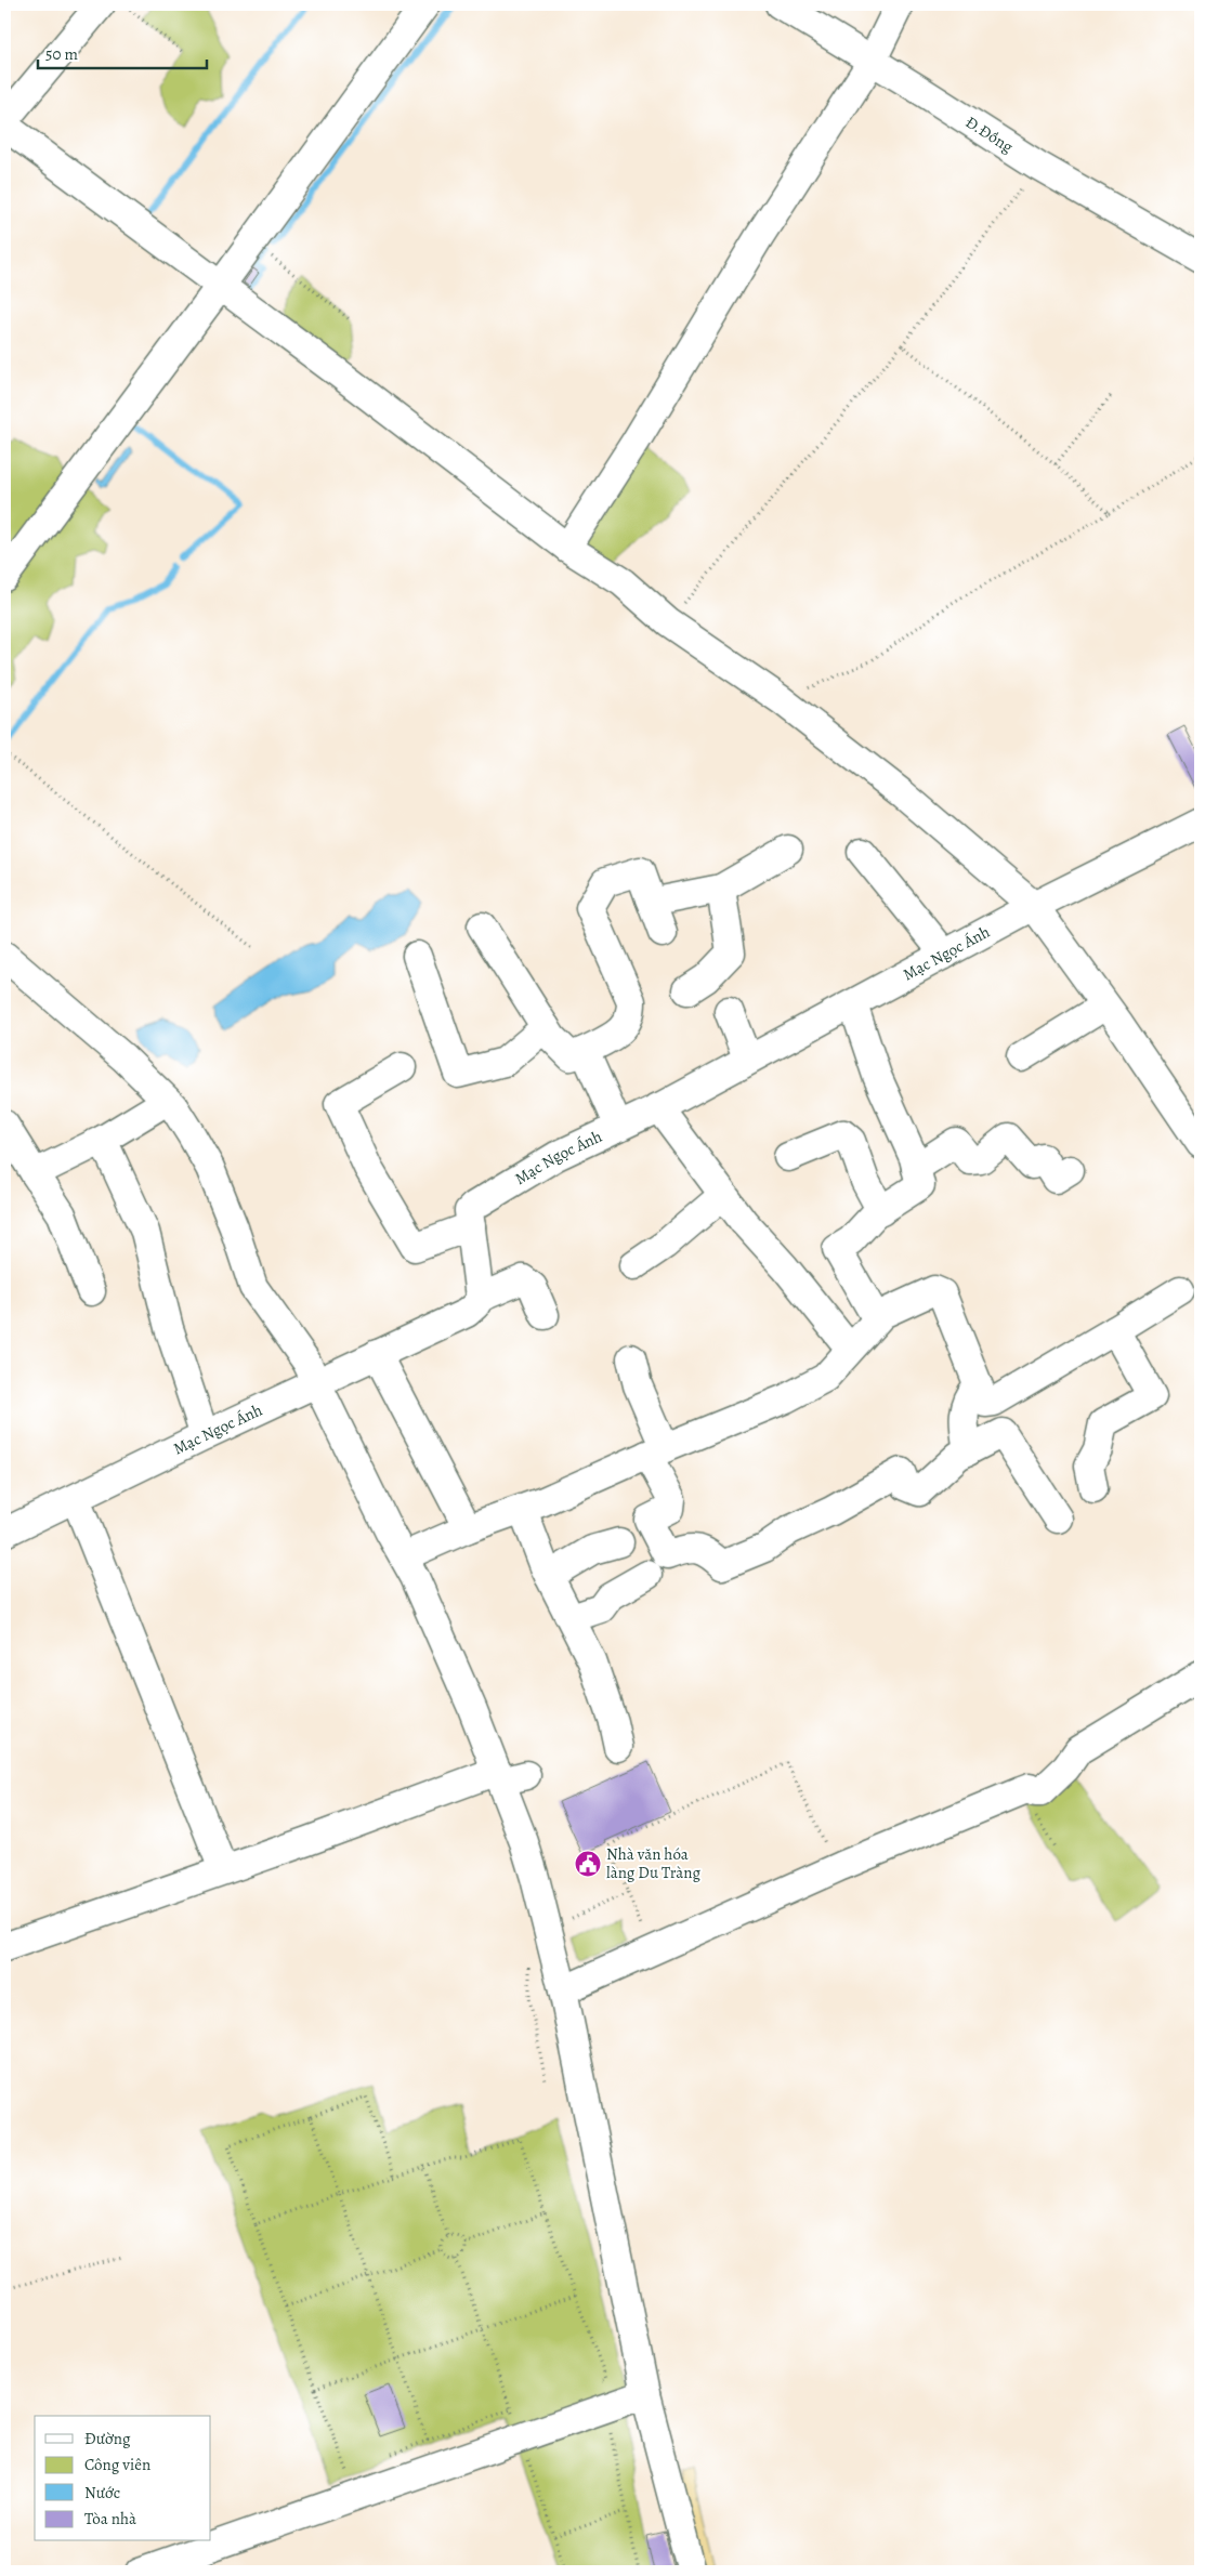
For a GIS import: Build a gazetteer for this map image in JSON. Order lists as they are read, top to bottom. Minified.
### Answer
{"streets":{"street":["Đ.Đồng","Mạc Ngọc Ánh"]},"places":{"public building":["Nhà văn hóa làng Du Tràng"]},"legend":["Đường","Công viên","Nước","Tòa nhà"],"scale_bar":"50 m"}
